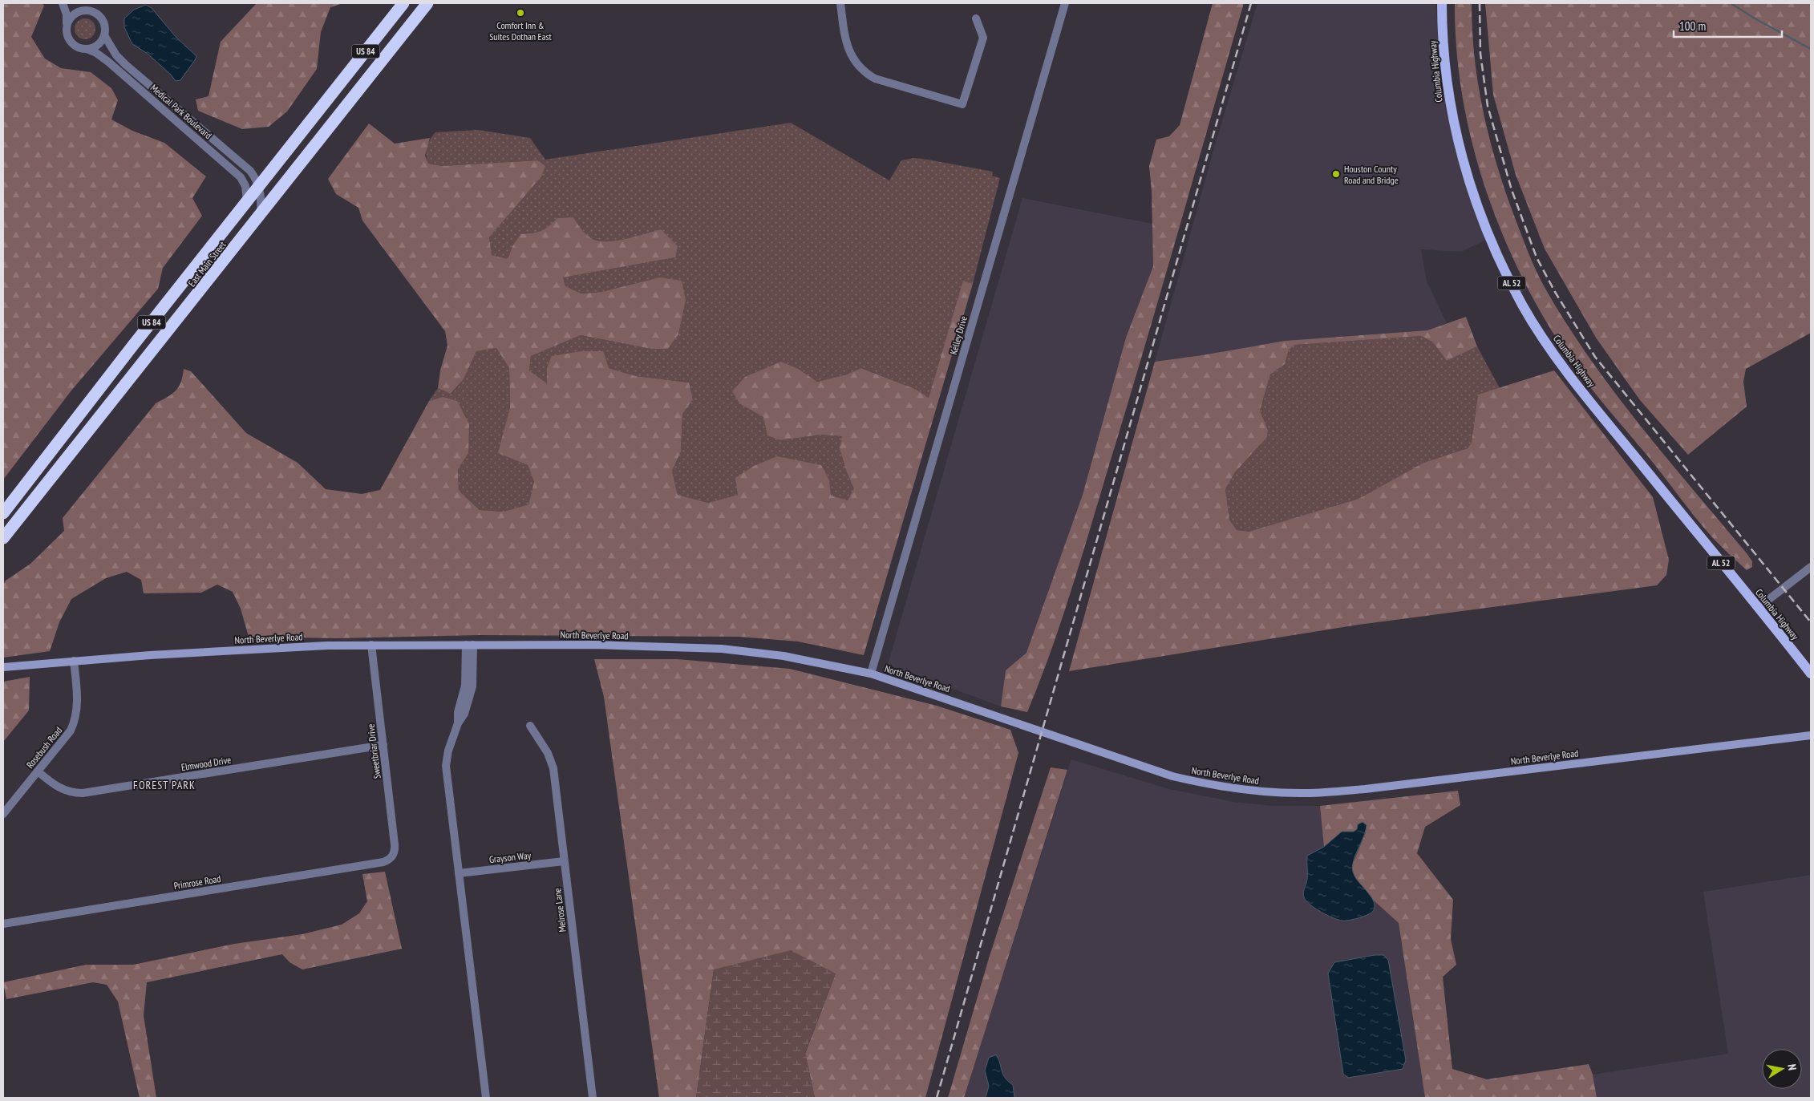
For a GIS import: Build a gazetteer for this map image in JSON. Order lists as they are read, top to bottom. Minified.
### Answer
{"streets":{"highway":["US 84","East Main Street"],"main road":["Columbia Highway","AL 52"],"street":["Medical Park Boulevard","Kelley Drive","North Beverlye Road","Rosebush Road","Sweetbriar Drive","Elmwood Drive","Grayson Way","Primrose Road","Melrose Lane"]},"crossings":[["Medical Park Boulevard","East Main Street"],["Kelley Drive","North Beverlye Road"],["North Beverlye Road","Rosebush Road"],["North Beverlye Road","Sweetbriar Drive"],["Rosebush Road","Elmwood Drive"],["Sweetbriar Drive","Elmwood Drive"],["Sweetbriar Drive","Primrose Road"],["Grayson Way","Melrose Lane"]],"districts":["FOREST PARK"],"places":["Comfort Inn & Suites Dothan East","Houston County Road and Bridge"],"scale_bar":"100 m","north":"right"}
